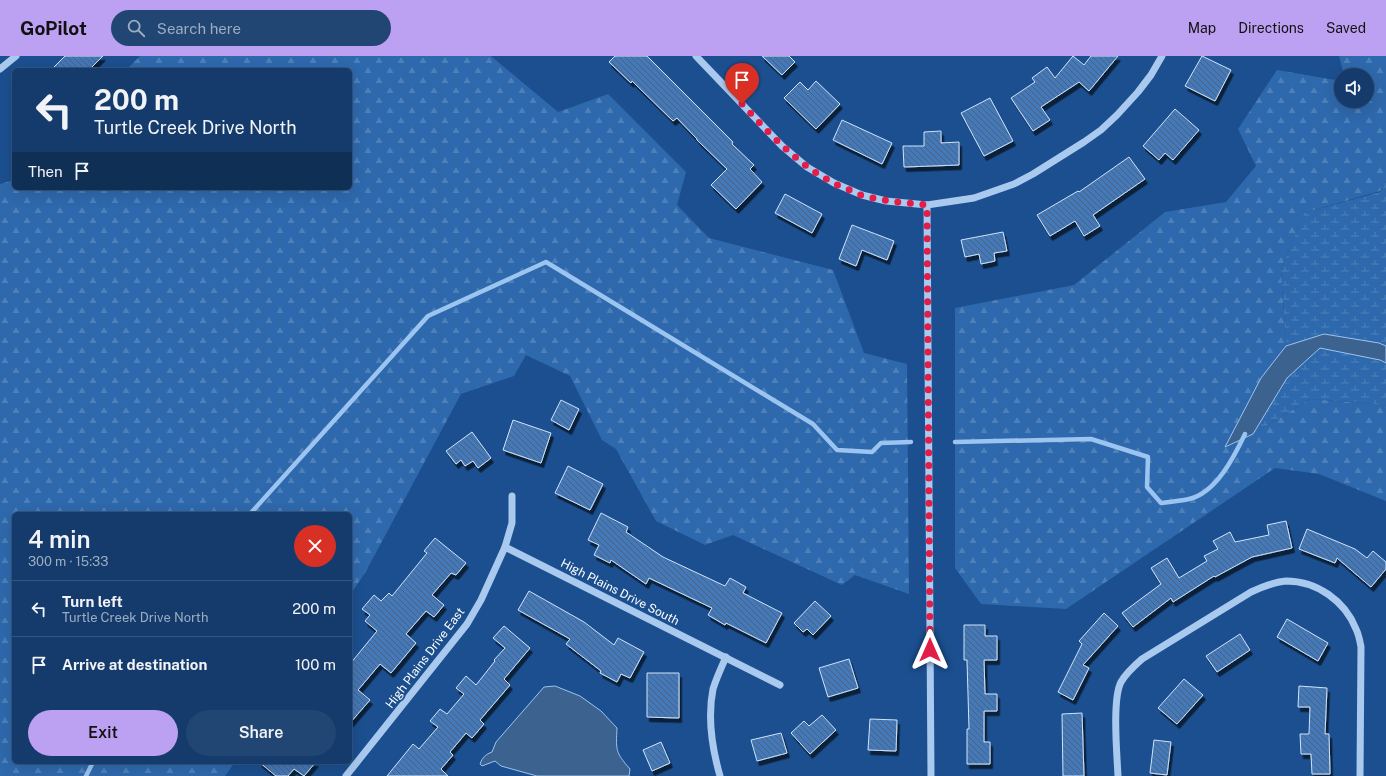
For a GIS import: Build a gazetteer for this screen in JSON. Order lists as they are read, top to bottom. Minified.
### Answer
{"streets":{"street":["High Plains Drive South","High Plains Drive East"]},"crossings":[["High Plains Drive South","High Plains Drive East"]],"page":{"header":"GoPilot","search":"Search here","nav":["Map","Directions","Saved"],"turn":["200 m","Turtle Creek Drive North"],"then":"Then","heading":["4 min","300 m · 15:33"],"list":[{"name":"Turn left","note":"Turtle Creek Drive North","value":"200 m"},{"name":"Arrive at destination","value":"100 m"}],"buttons":["Exit","Share"]}}
